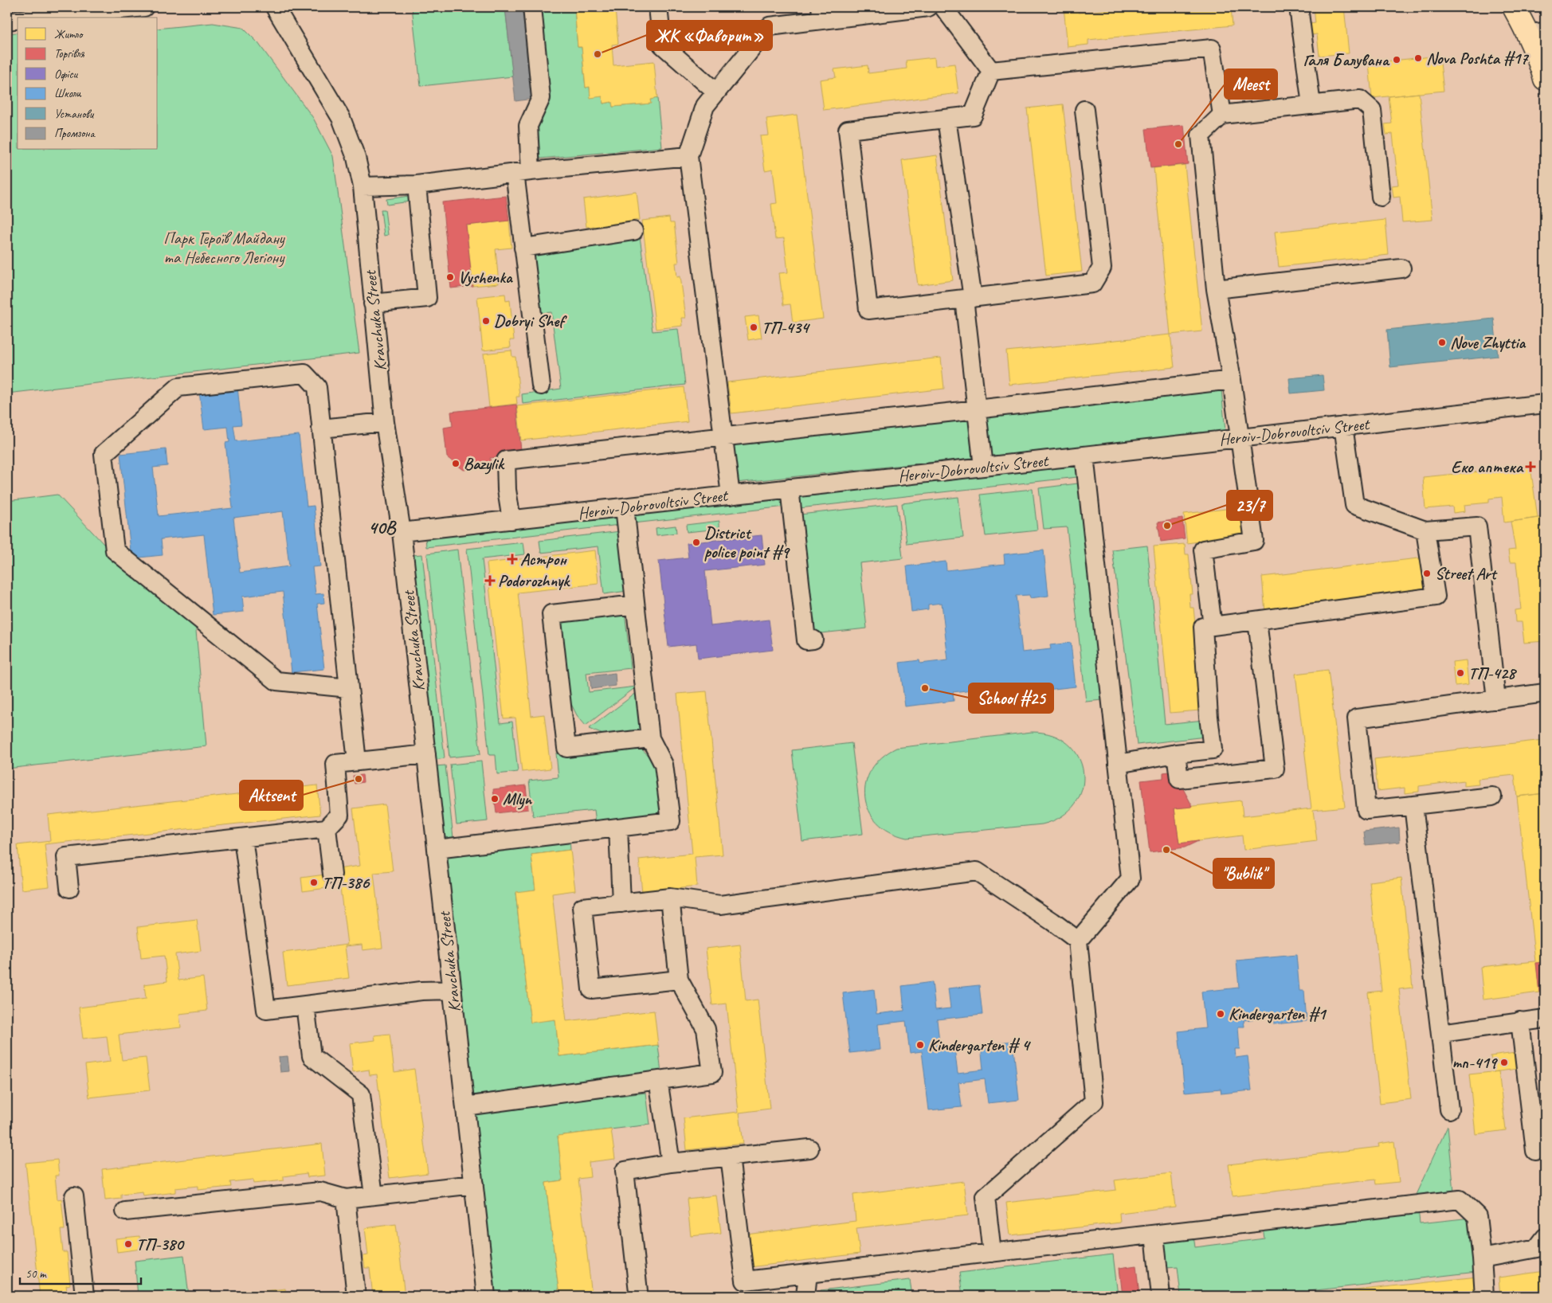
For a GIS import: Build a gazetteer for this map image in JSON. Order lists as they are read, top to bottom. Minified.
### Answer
{"streets":{"street":["Kravchuka Street","Heroiv-Dobrovoltsiv Street"]},"crossings":[["Kravchuka Street","Heroiv-Dobrovoltsiv Street"]],"districts":["40B"],"parks":["Парк Героїв Майдану та Небесного Легіону"],"places":{"other":["ЖК «Фаворит»","Nova Poshta #17","Галя Балувана","Meest","Vyshenka","Dobryi Shef","ТП-434","Nove Zhyttia","Bazylik","23/7","District police point #9","Street Art","ТП-428","School #25","Aktsent","Mlyn","\"Bublik\"","ТП-386","Kindergarten #1","Kindergarten # 4","тп-419","ТП-380"],"health":["Еко аптека","Астрон","Podorozhnyk"]},"legend":["Житло","Торгівля","Офіси","Школи","Установи","Промзона"],"scale_bar":"50 m"}
